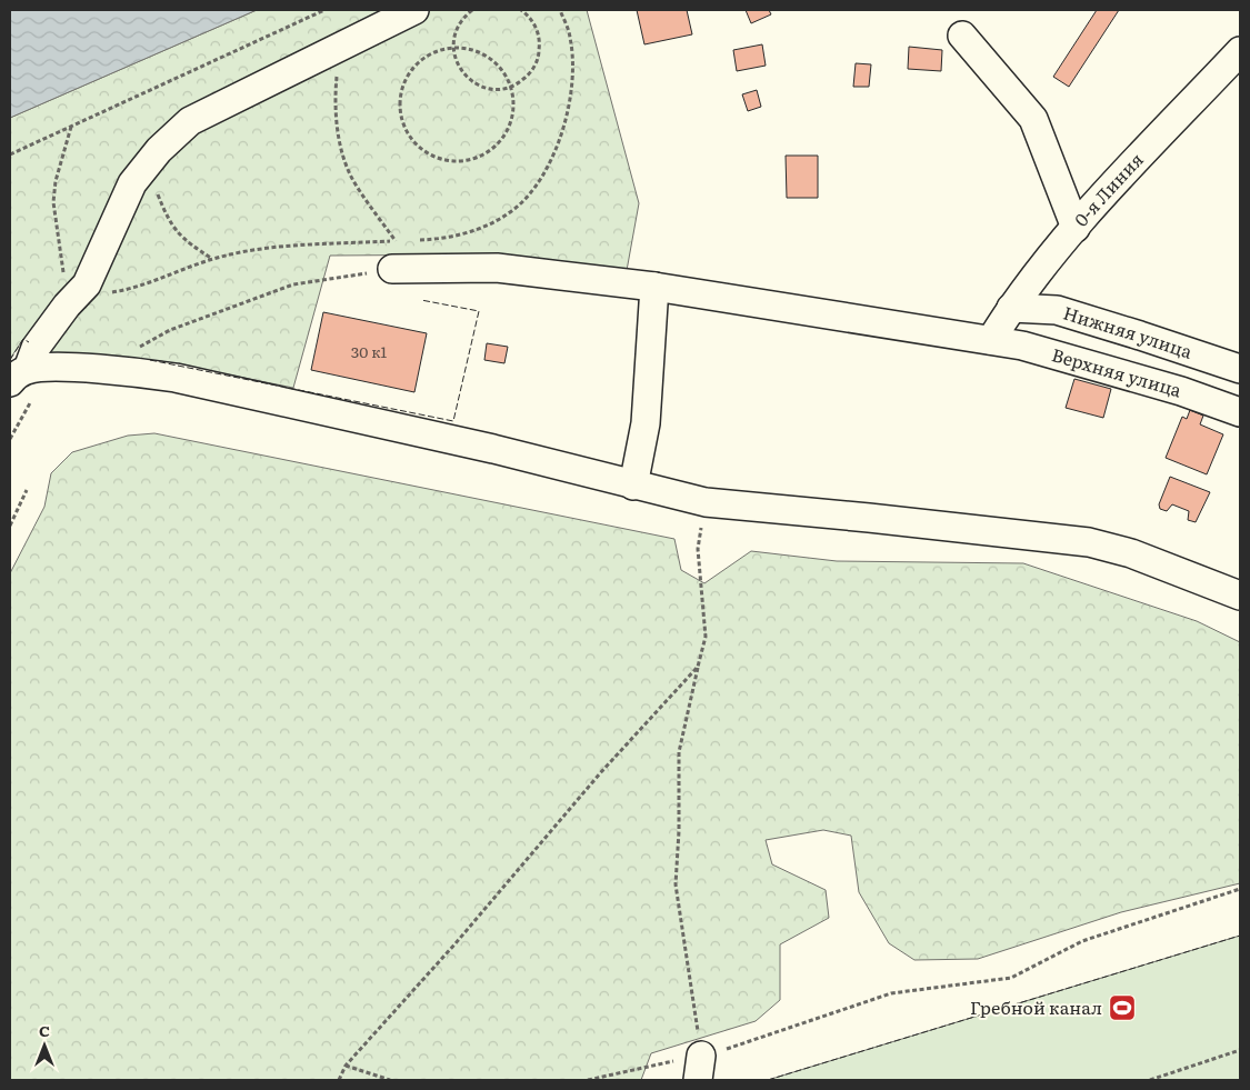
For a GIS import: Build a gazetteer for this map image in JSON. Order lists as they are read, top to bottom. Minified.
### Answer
{"streets":{"street":["0-я Линия","Нижняя улица","Верхняя улица"]},"crossings":[["0-я Линия","Нижняя улица"],["0-я Линия","Верхняя улица"]],"places":{"sports":["Гребной канал"]},"house_numbers":["30 к1"],"north":"top"}
